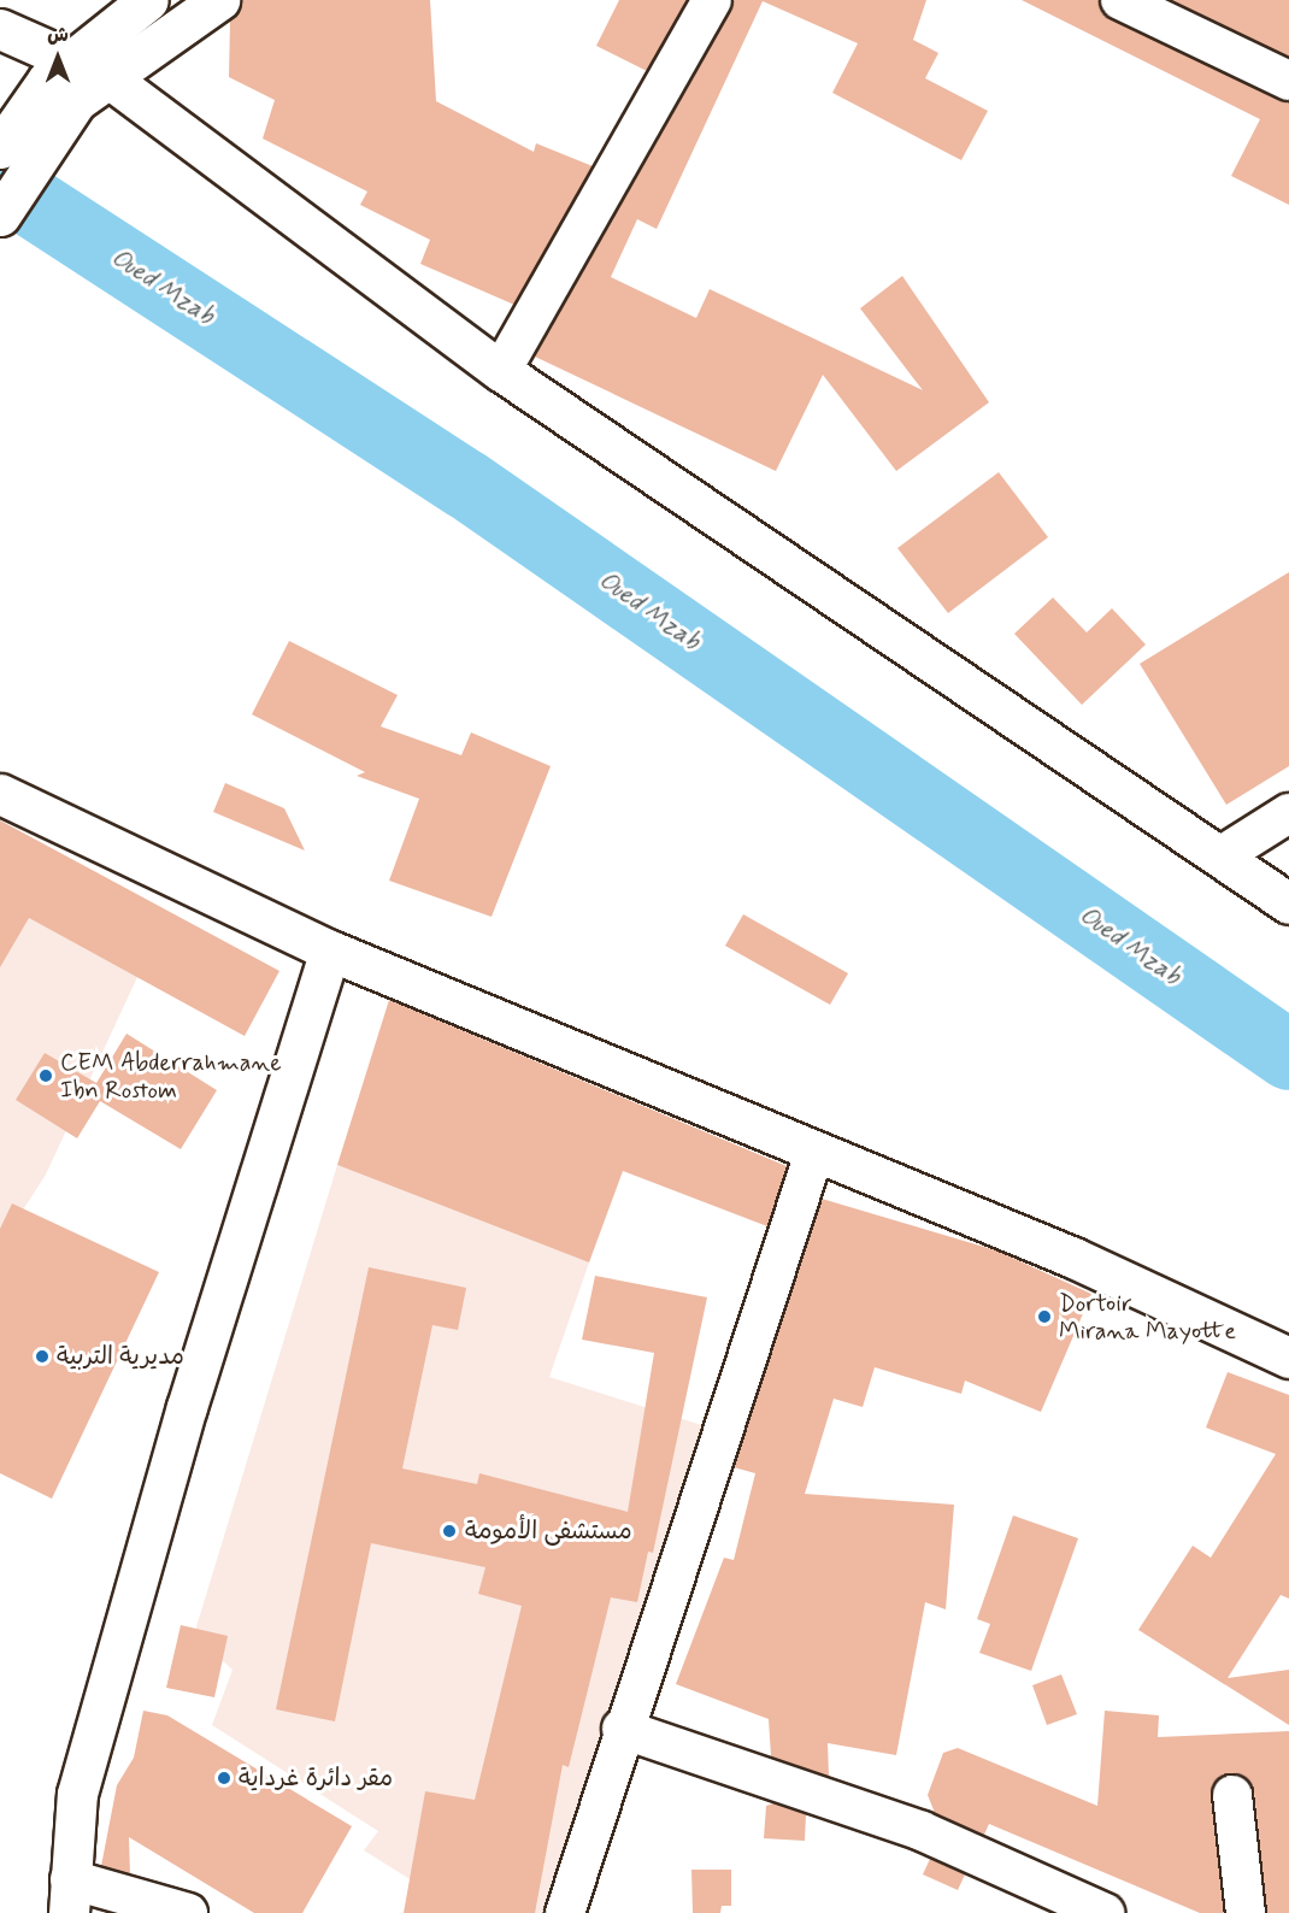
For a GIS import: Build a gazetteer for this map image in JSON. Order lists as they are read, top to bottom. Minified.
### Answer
{"water":["Oued Mzab"],"places":["CEM Abderrahmane Ibn Rostom","Dortoir Mirana Mayotte","مديرية التربية","مستشفى الأمومة","مقر دائرة غرداية"],"north":"top"}
